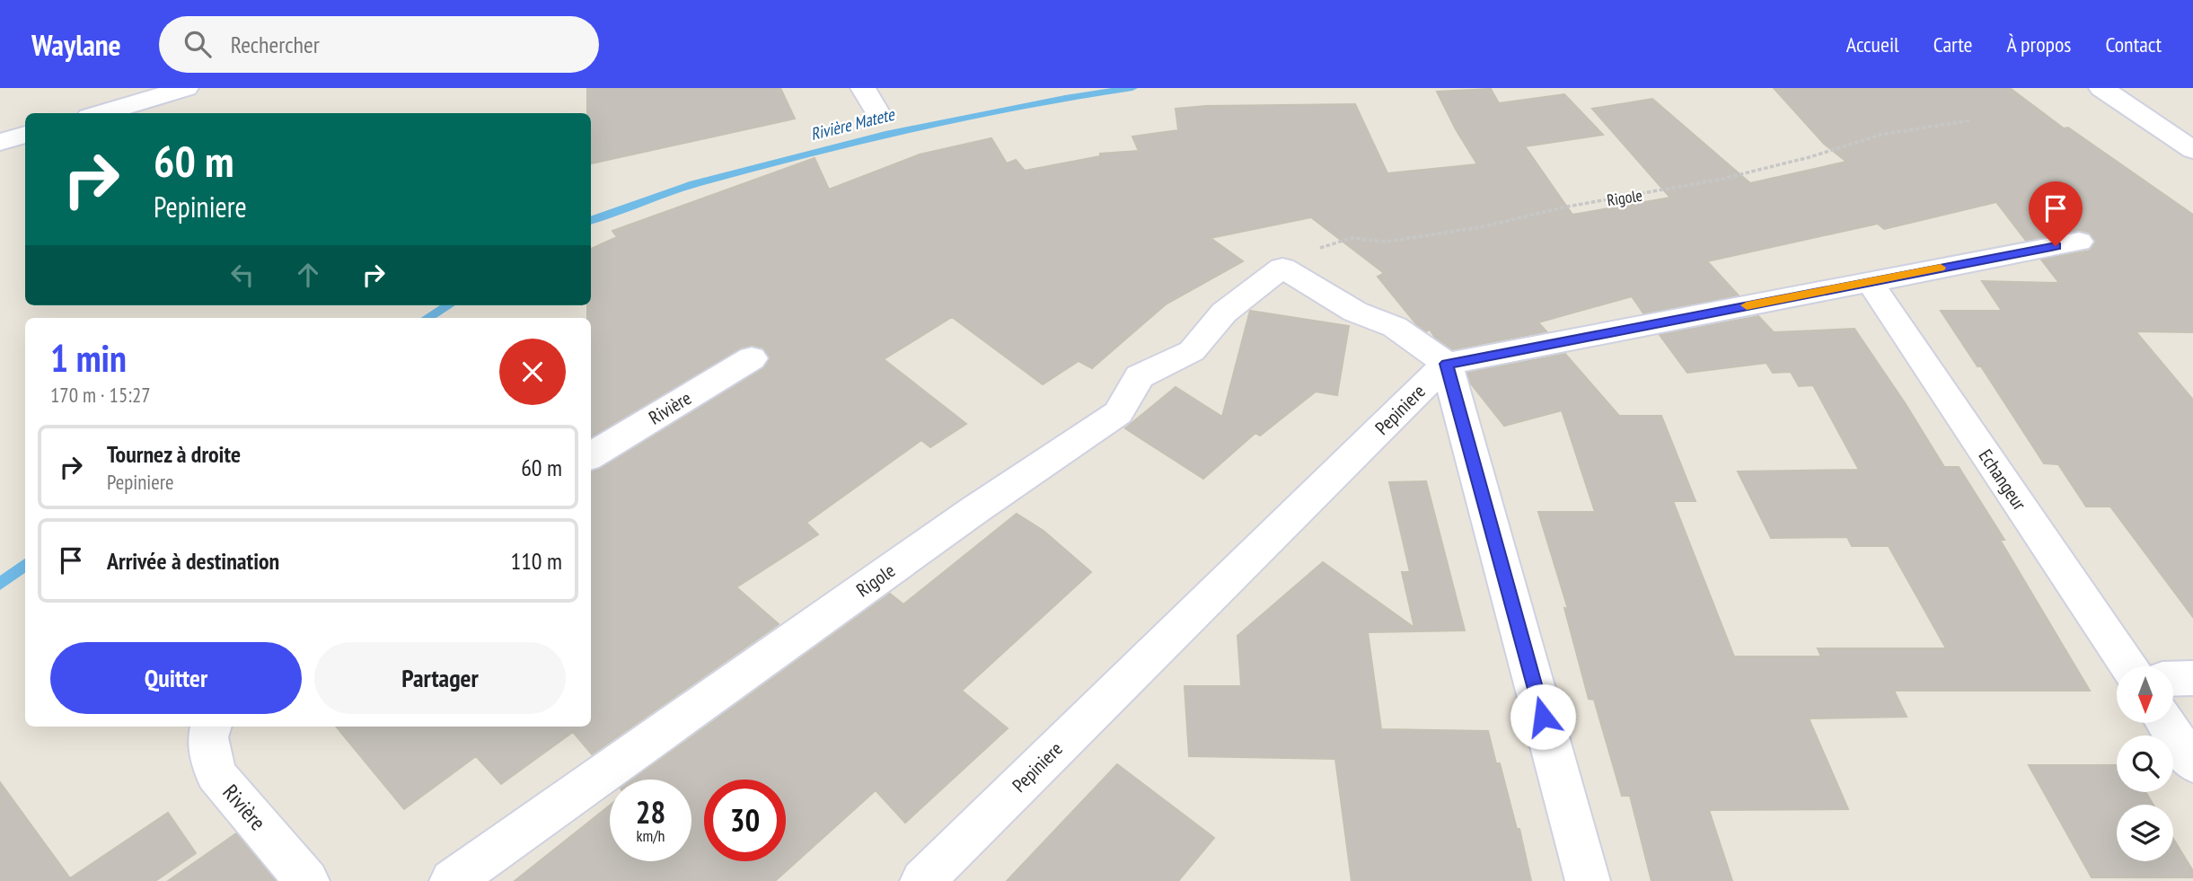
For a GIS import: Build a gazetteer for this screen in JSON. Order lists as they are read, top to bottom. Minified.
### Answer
{"streets":{"street":["Rigole","Rivière","Pepiniere","Echangeur"]},"water":["Rivière Matete"],"north":"bottom","page":{"header":"Waylane","search":"Rechercher","nav":["Accueil","Carte","À propos","Contact"],"turn":["60 m","Pepiniere"],"heading":["1 min","170 m · 15:27"],"list":[{"name":"Tournez à droite","note":"Pepiniere","value":"60 m"},{"name":"Arrivée à destination","value":"110 m"}],"buttons":["Quitter","Partager"],"speed":"28 km/h","limit":"30"}}
